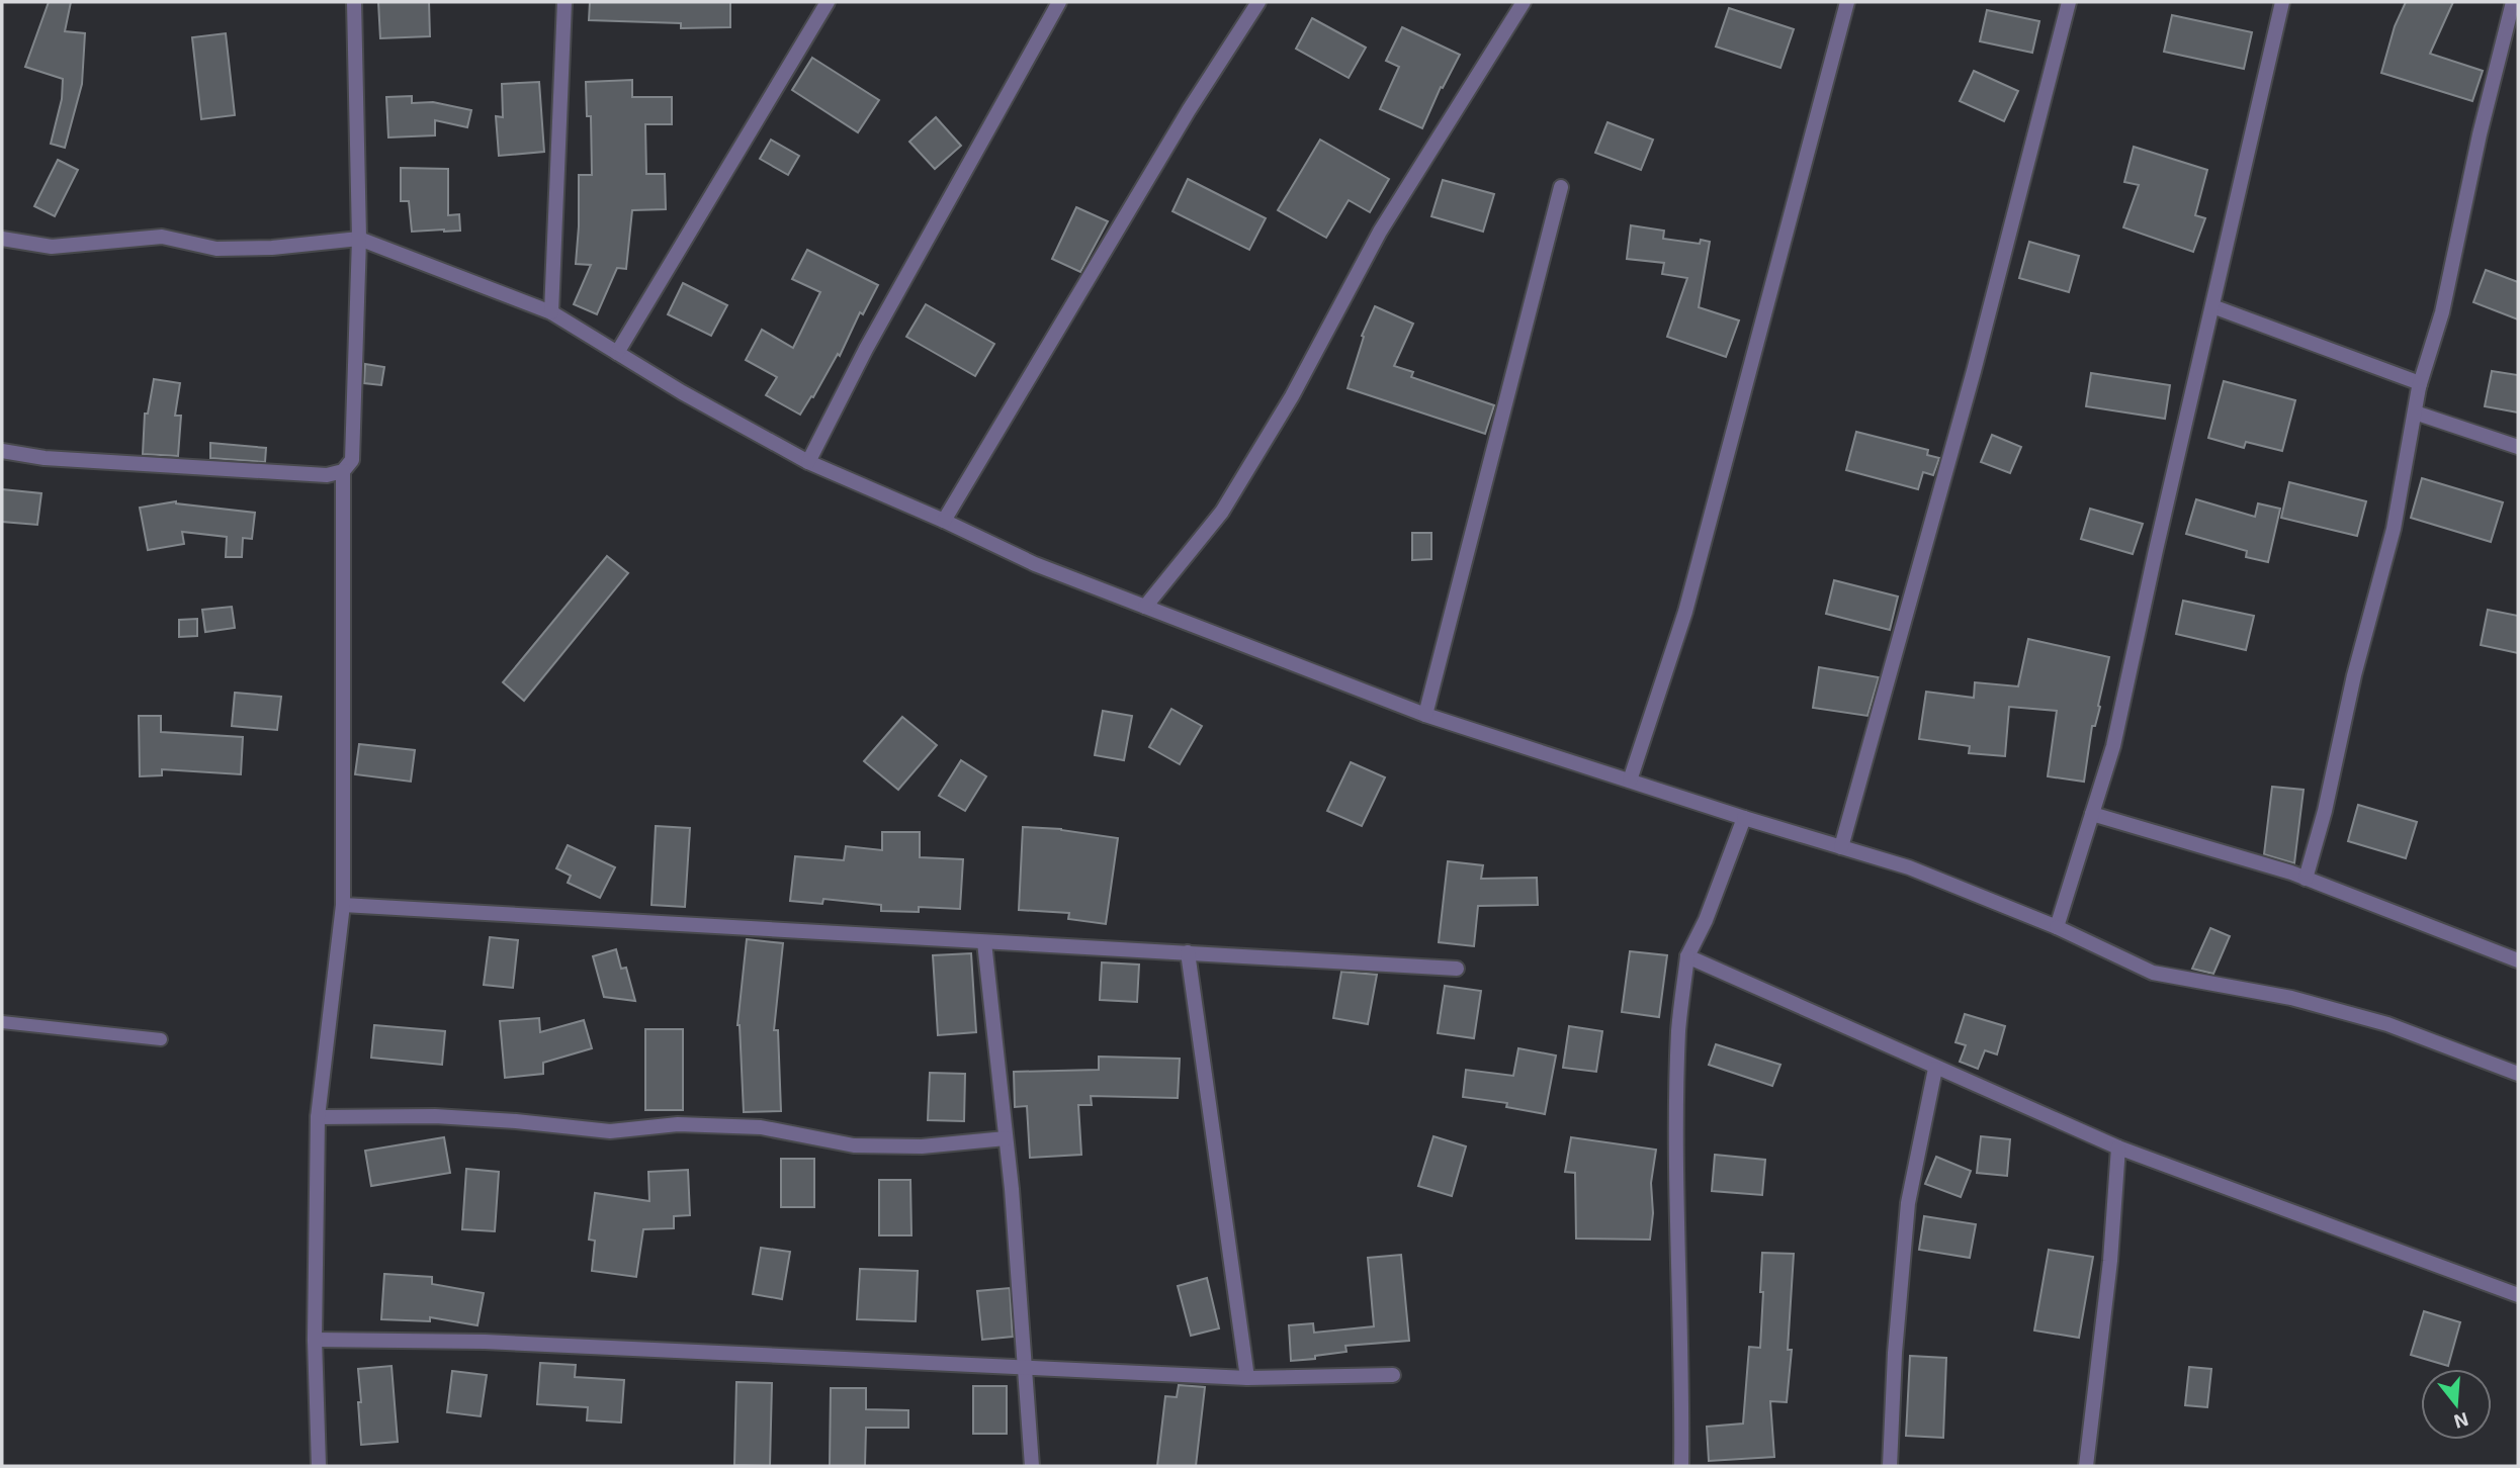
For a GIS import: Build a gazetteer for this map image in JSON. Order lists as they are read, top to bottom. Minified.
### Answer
{"north":"bottom"}
